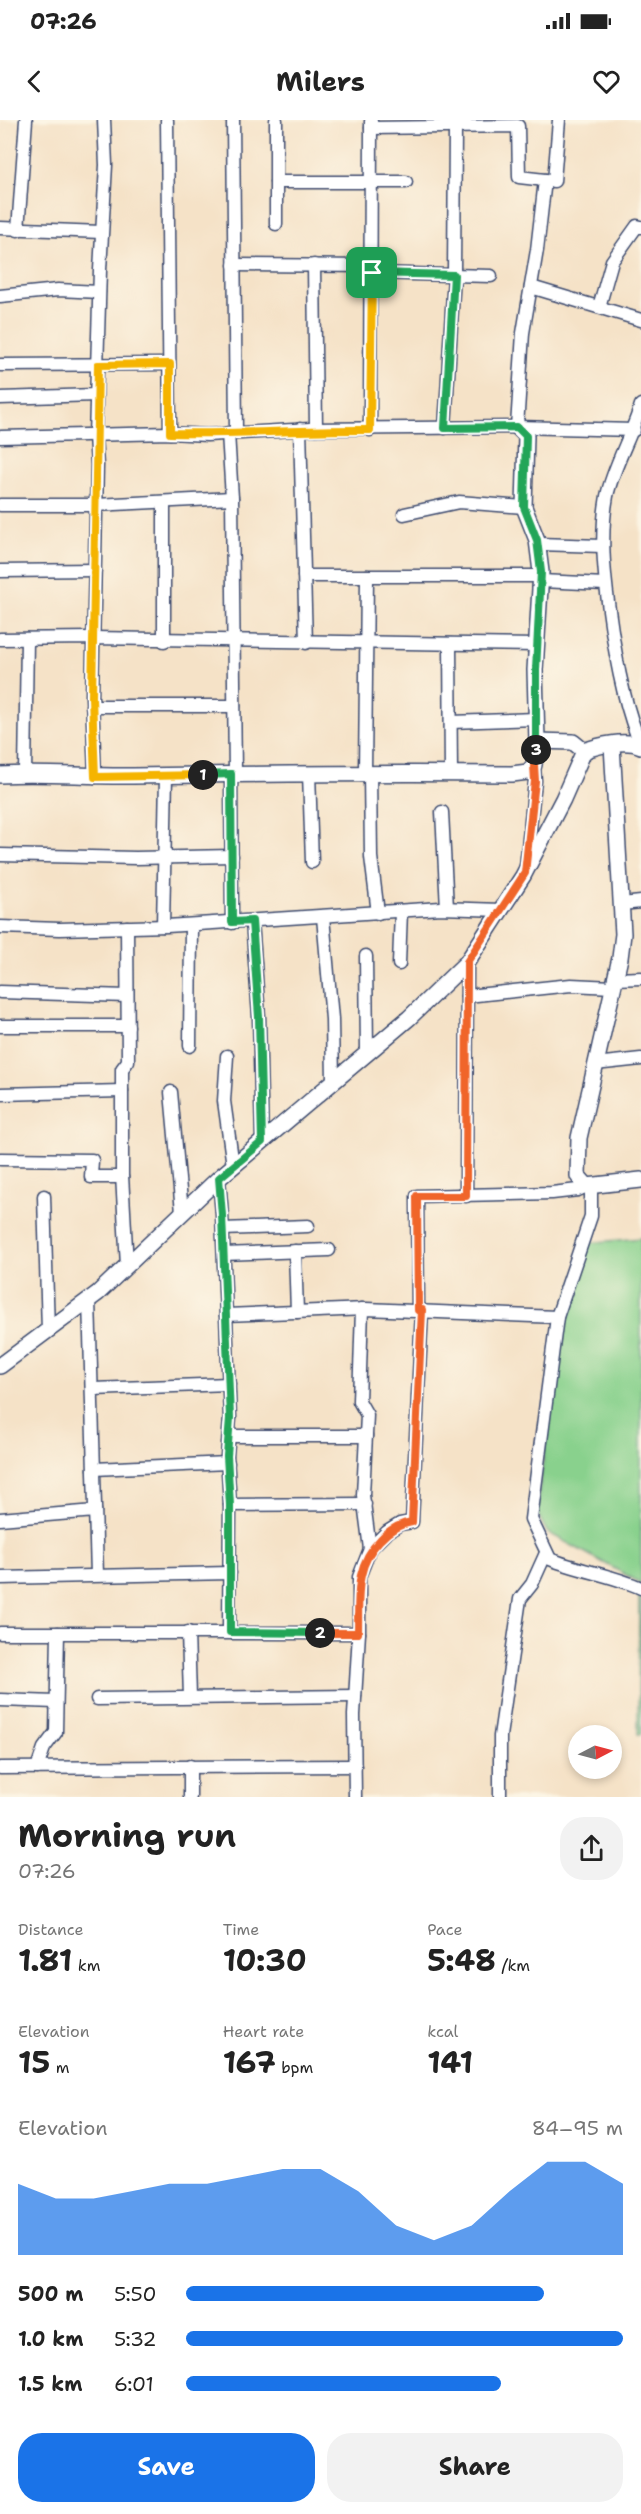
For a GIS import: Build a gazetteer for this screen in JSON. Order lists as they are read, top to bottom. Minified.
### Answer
{"north":"right","page":{"status":"07:26","header":"Milers","pins":["3","1","2"],"heading":["Morning run","07:26"],"stats":[["Distance","1.81 km"],["Time","10:30"],["Pace","5:48 /km"],["Elevation","15 m"],["Heart rate","167 bpm"],["kcal","141"]],"chart":["Elevation","84–95 m"],"list":[{"name":"500 m","note":"5:50"},{"name":"1.0 km","note":"5:32"},{"name":"1.5 km","note":"6:01"}],"buttons":["Save","Share"]}}
